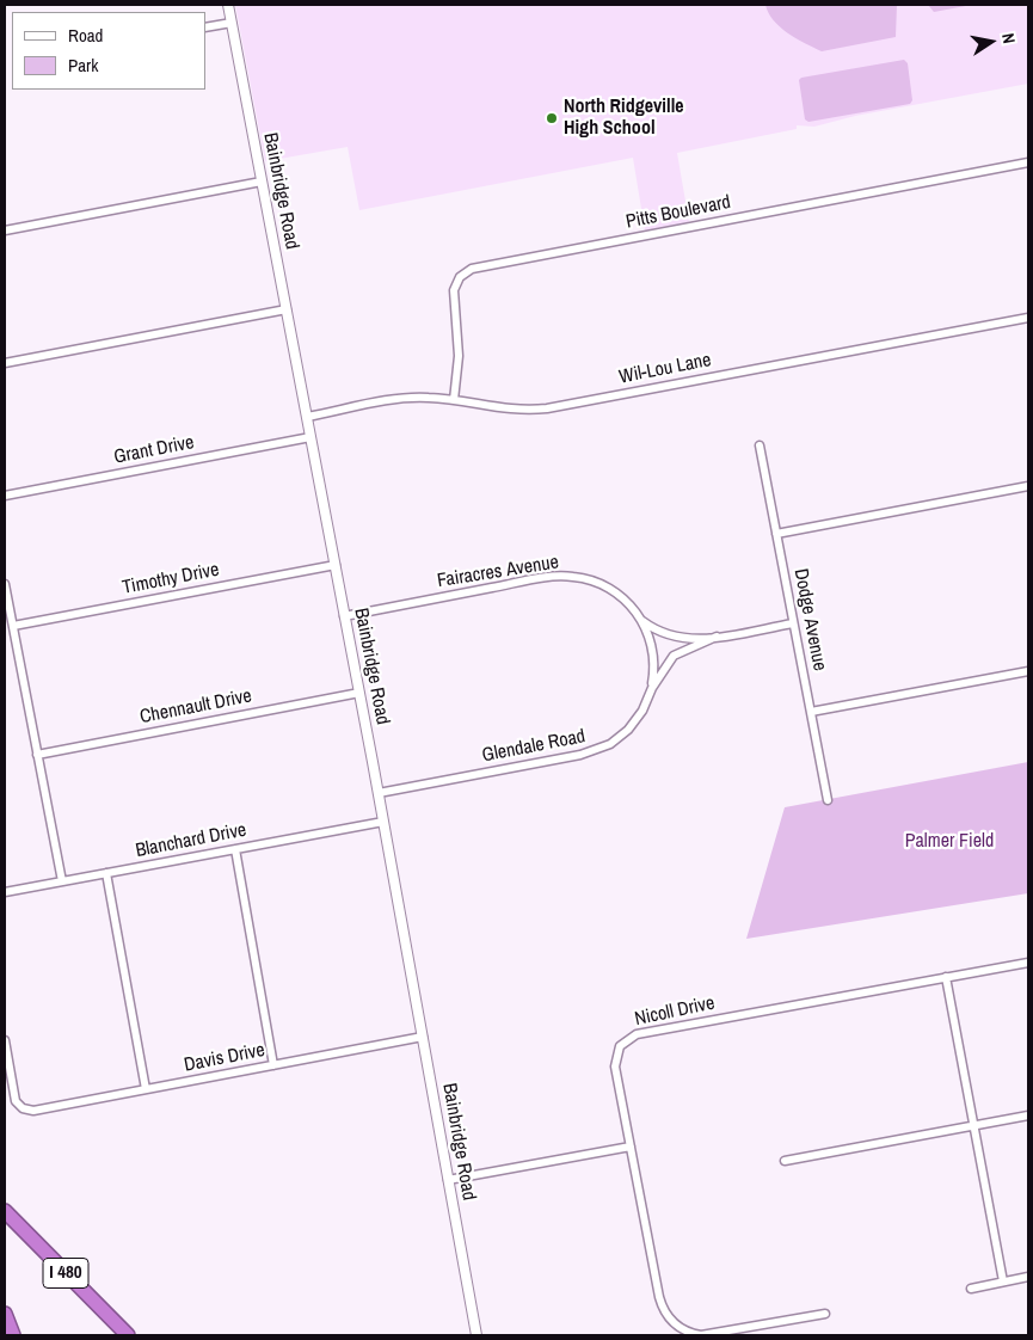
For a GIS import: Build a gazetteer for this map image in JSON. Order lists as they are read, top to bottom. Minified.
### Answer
{"streets":{"highway":["I 480"],"street":["Bainbridge Road","Pitts Boulevard","Wil-Lou Lane","Grant Drive","Fairacres Avenue","Timothy Drive","Dodge Avenue","Chennault Drive","Glendale Road","Blanchard Drive","Nicoll Drive","Davis Drive"]},"crossings":[["Bainbridge Road","Wil-Lou Lane"],["Bainbridge Road","Grant Drive"],["Bainbridge Road","Fairacres Avenue"],["Bainbridge Road","Timothy Drive"],["Bainbridge Road","Chennault Drive"],["Bainbridge Road","Glendale Road"],["Bainbridge Road","Blanchard Drive"],["Bainbridge Road","Davis Drive"],["Pitts Boulevard","Wil-Lou Lane"],["Fairacres Avenue","Dodge Avenue"],["Fairacres Avenue","Glendale Road"]],"parks":["Palmer Field"],"places":["North Ridgeville High School"],"legend":["Road","Park"],"north":"right"}
